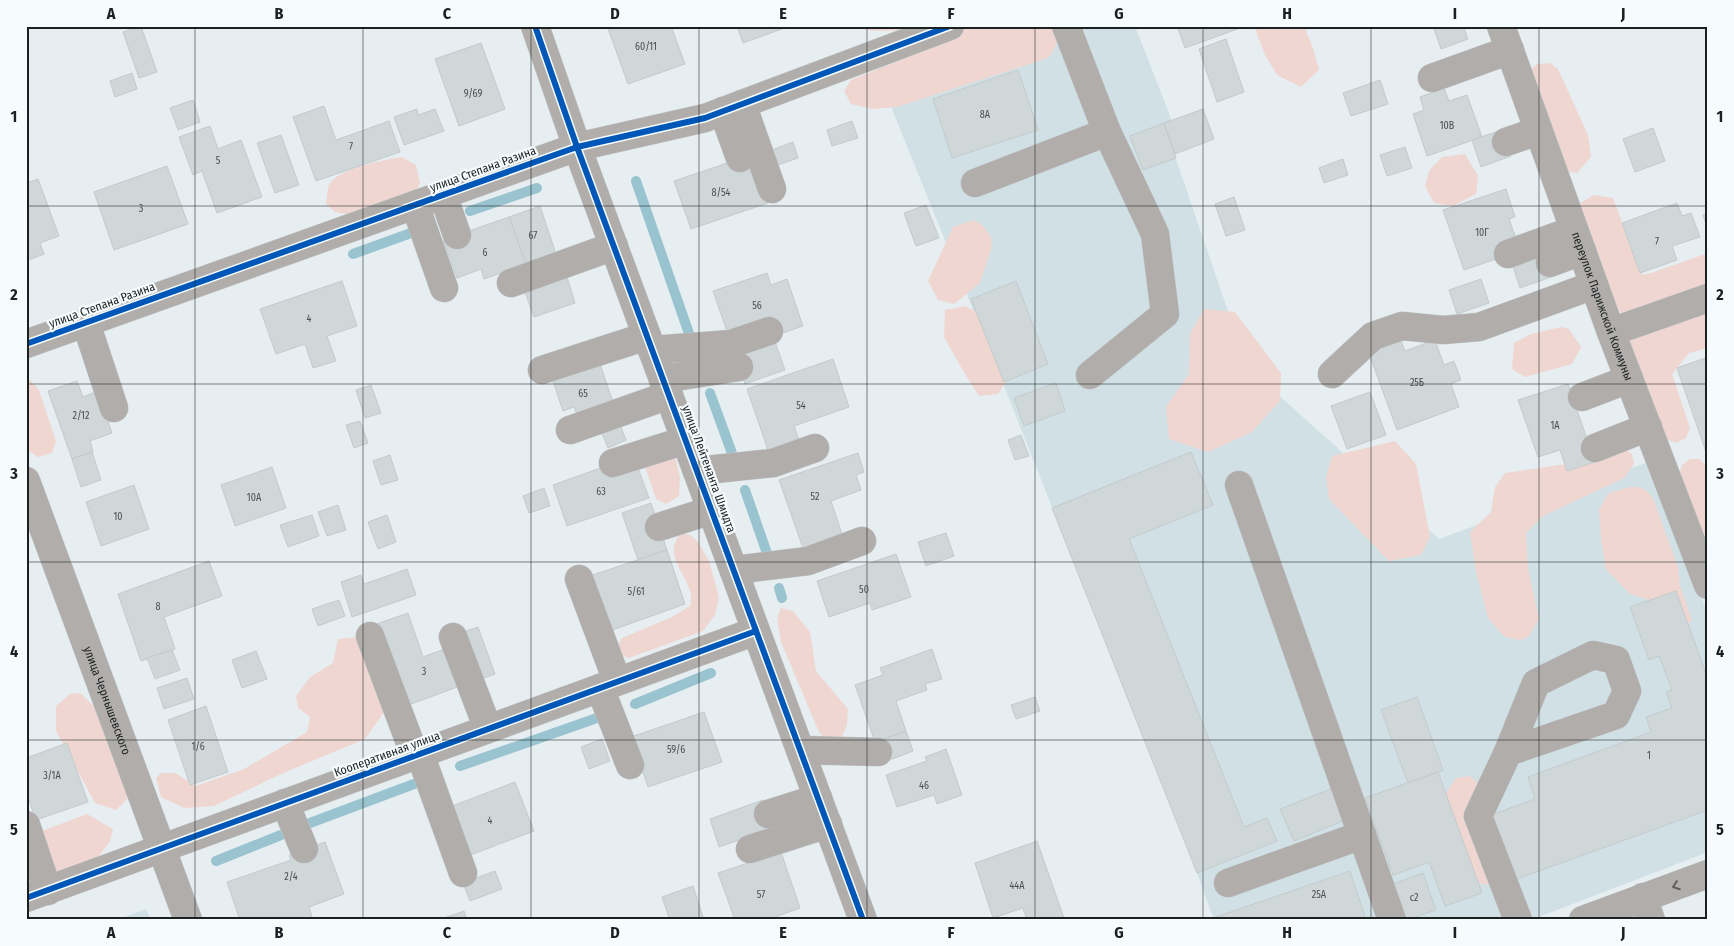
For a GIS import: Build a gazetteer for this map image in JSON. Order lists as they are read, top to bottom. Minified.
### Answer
{"streets":{"street":["улица Степана Разина","переулок Парижской Коммуны","улица Лейтенанта Шмидта","улица Чернышевского","Кооперативная улица"]},"crossings":[["улица Степана Разина","улица Лейтенанта Шмидта"],["улица Лейтенанта Шмидта","Кооперативная улица"],["улица Чернышевского","Кооперативная улица"]],"house_numbers":["60/11","9/69","8А","10В","7","5","8/54","3","10Г","67","7","6","56","4","25Б","65","54","2/12","1А","63","52","10А","10","50","5/61","8","3","1/6","59/6","1","3/1А","46","4","2/4","44А","57","25А","с2"],"grid":{"columns":["A","B","C","D","E","F","G","H","I","J"],"rows":["1","2","3","4","5"]}}
